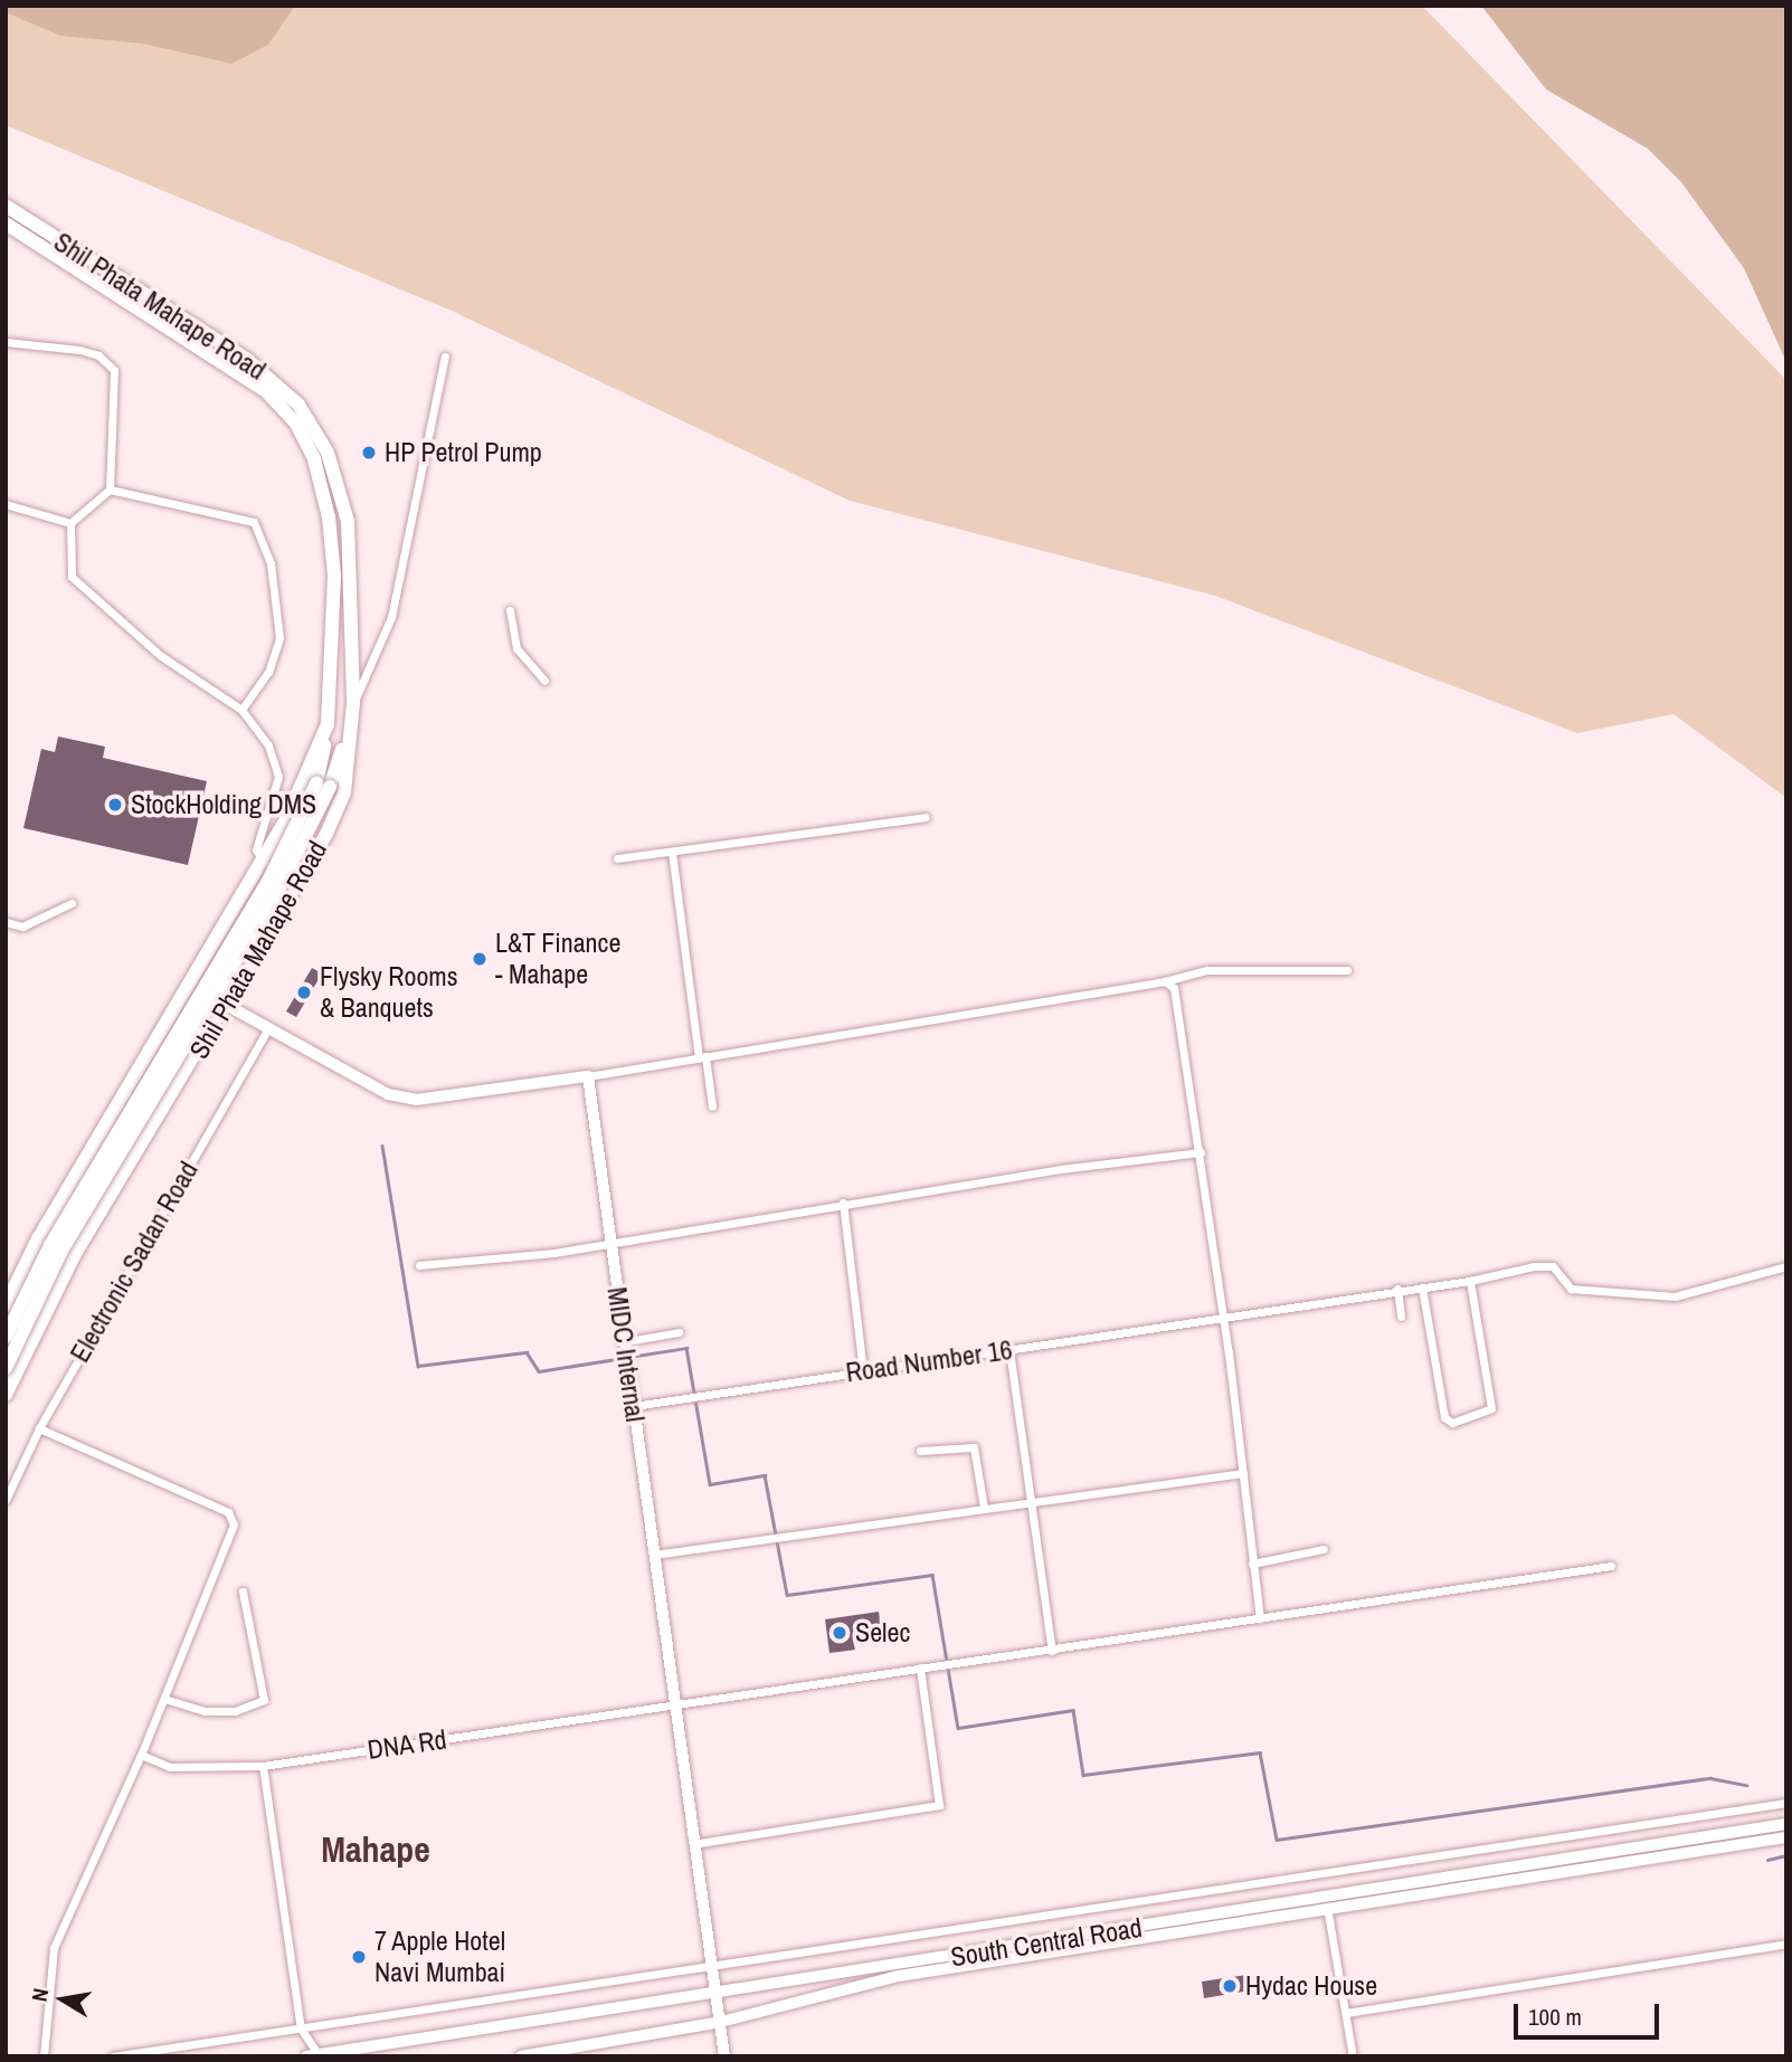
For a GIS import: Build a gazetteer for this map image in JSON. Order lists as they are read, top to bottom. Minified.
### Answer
{"streets":{"main road":["Shil Phata Mahape Road","MIDC Internal","South Central Road"],"street":["Electronic Sadan Road","Road Number 16","DNA Rd"]},"crossings":[["MIDC Internal","Road Number 16"],["MIDC Internal","DNA Rd"],["MIDC Internal","South Central Road"]],"districts":["Mahape"],"places":["HP Petrol Pump","StockHolding DMS","L&T Finance - Mahape","Flysky Rooms & Banquets","Selec","7 Apple Hotel Navi Mumbai","Hydac House"],"scale_bar":"100 m","north":"left"}
